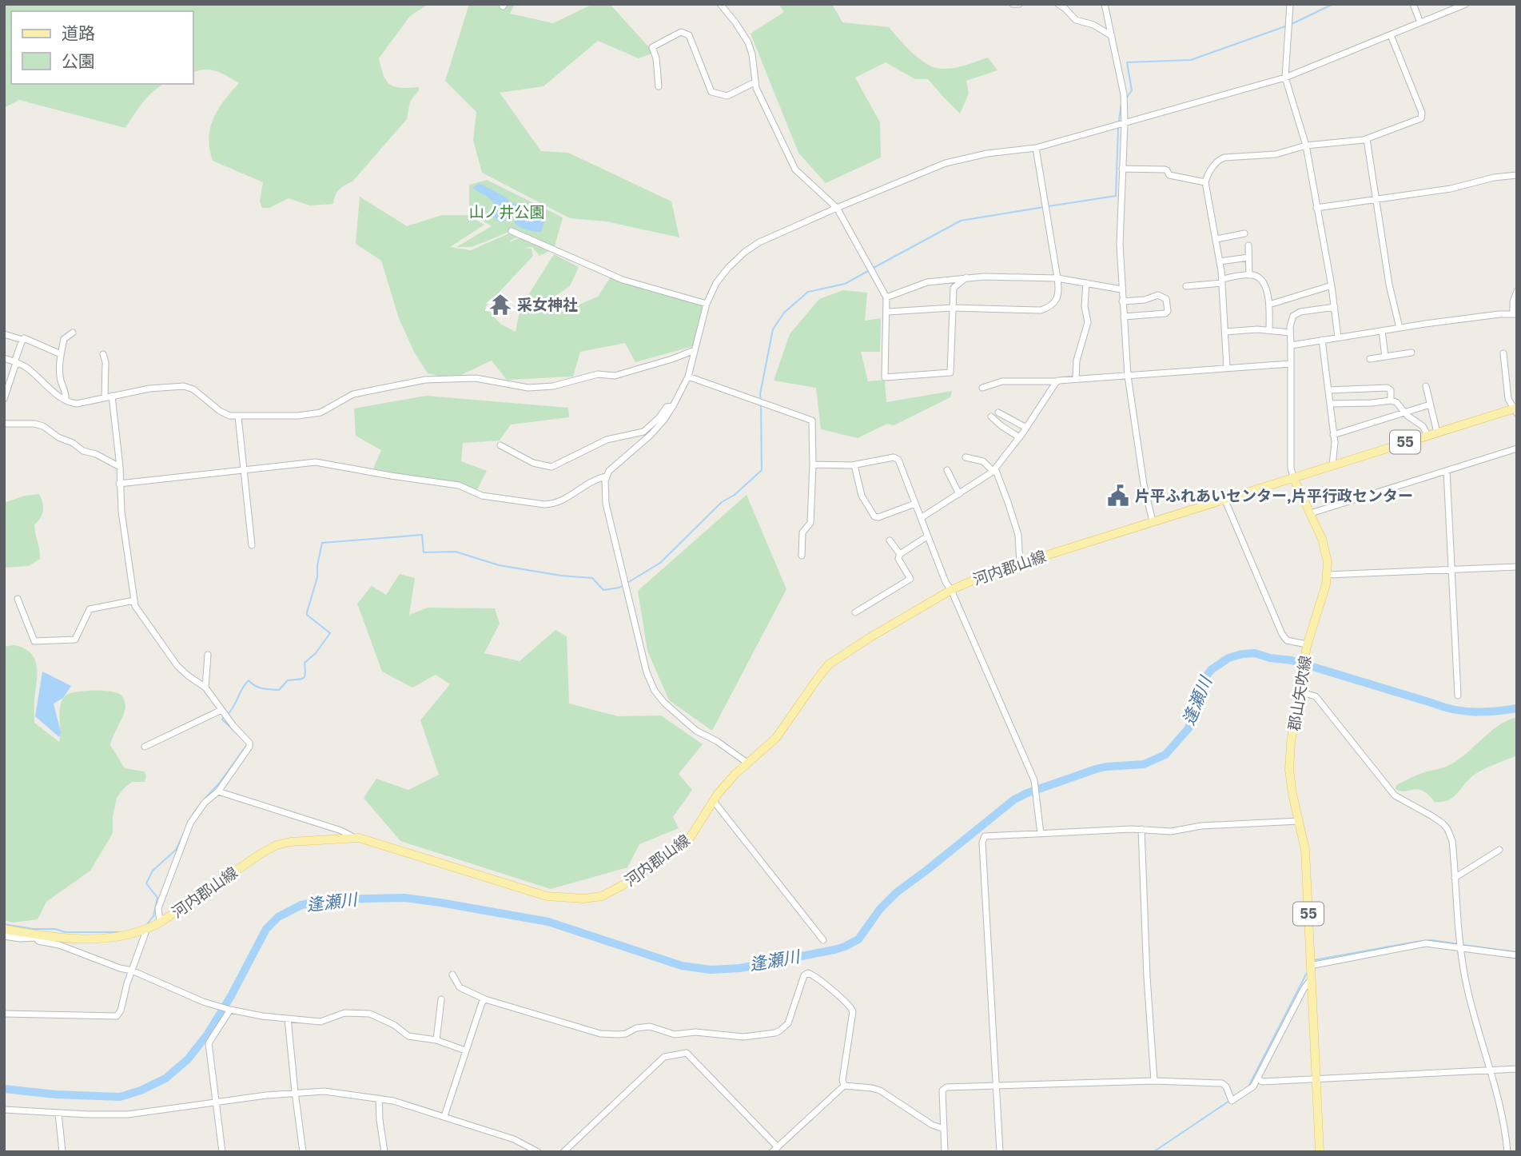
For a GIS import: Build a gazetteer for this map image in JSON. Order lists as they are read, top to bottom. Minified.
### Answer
{"streets":{"main road":["55","河内郡山線","郡山矢吹線"]},"crossings":[["55","河内郡山線"],["55","郡山矢吹線"],["河内郡山線","郡山矢吹線"]],"water":["逢瀬川"],"parks":["山ノ井公園"],"places":{"temple":["采女神社"],"public building":["片平ふれあいセンター,片平行政センター"]},"legend":["道路","公園"]}
